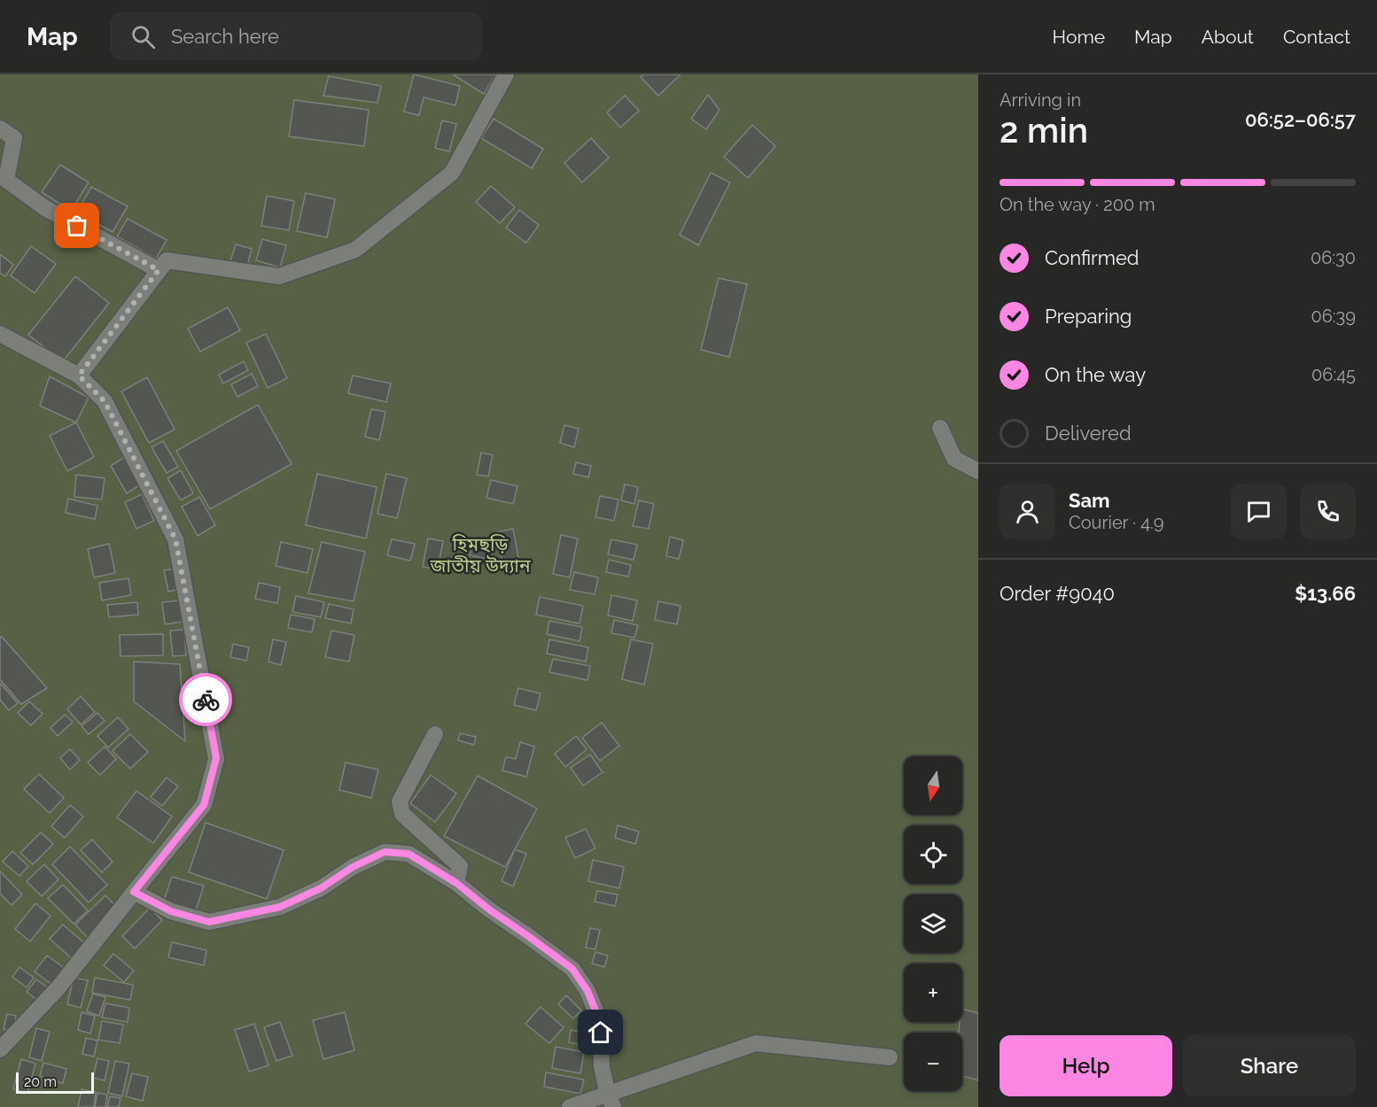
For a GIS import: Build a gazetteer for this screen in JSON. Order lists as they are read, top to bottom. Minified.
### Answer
{"parks":["হিমছড়ি জাতীয় উদ্যান"],"scale_bar":"20 m","north":"bottom","page":{"header":"Map","search":"Search here","nav":["Home","Map","About","Contact"],"heading":["2 min","Arriving in","06:52–06:57"],"panel":["Sam","Courier · 4.9","Order #9040","$13.66"],"bar":"On the way · 200 m","list":[["Confirmed","06:30"],["Preparing","06:39"],["On the way","06:45"],"Delivered"],"map_buttons":["+","−"],"buttons":["Help","Share"],"scale":"20 m"}}
